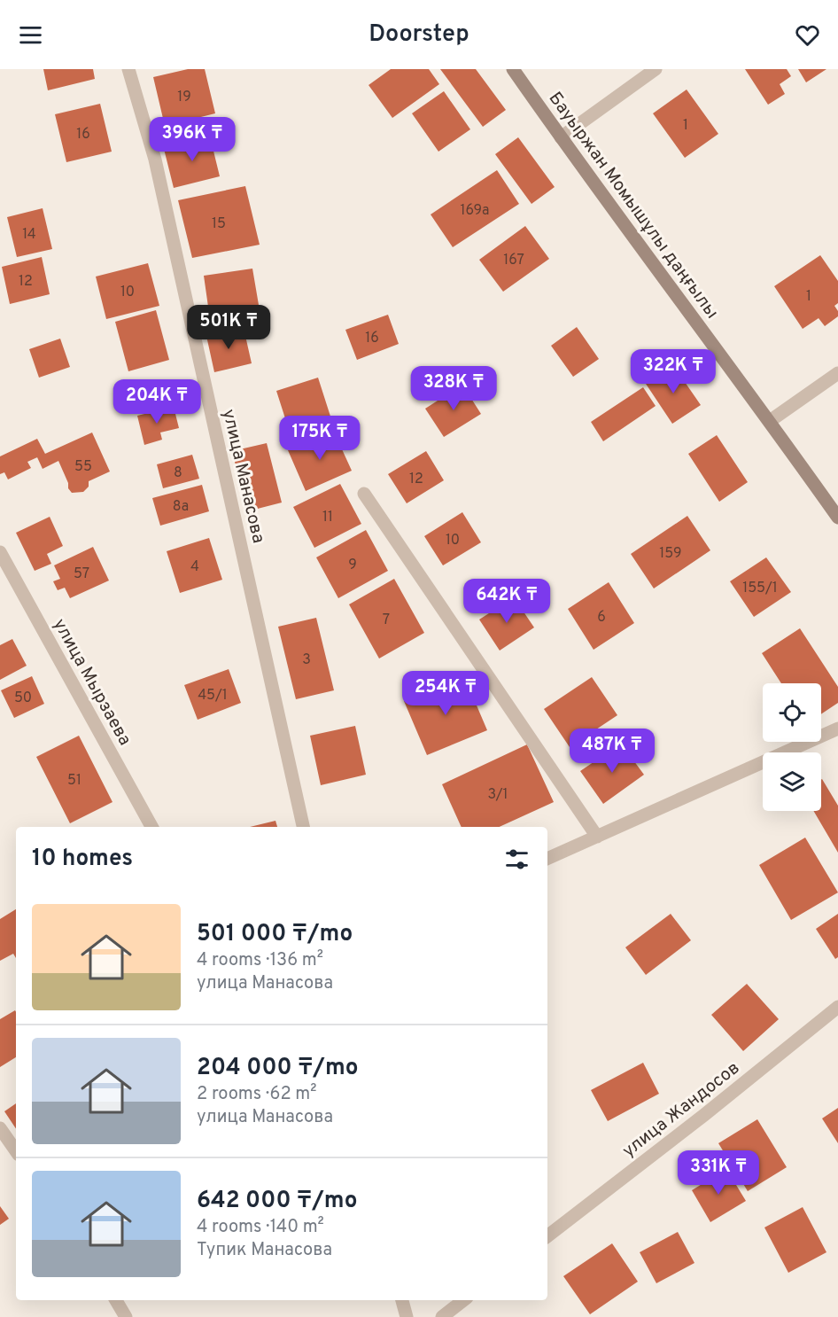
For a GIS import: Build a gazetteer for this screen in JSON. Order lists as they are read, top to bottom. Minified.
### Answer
{"streets":{"main road":["Бауыржан Момышұлы даңғылы"],"street":["улица Манасова","улица Мырзаева","улица Жандосов"]},"house_numbers":["19","1","16","169а","15","14","167","12","10","1","16","55","8","12","8а","11","10","159","9","4","57","155/1","6","7","3","45/1","50","51","3/1"],"page":{"header":"Doorstep","price":["396K ₸","501K ₸","322K ₸","328K ₸","204K ₸","175K ₸","642K ₸","254K ₸","487K ₸","331K ₸"],"heading":"10 homes","list":[{"name":"501 000 ₸/mo","note":"4 rooms · 136 m² · улица Манасова"},{"name":"204 000 ₸/mo","note":"2 rooms · 62 m² · улица Манасова"},{"name":"642 000 ₸/mo","note":"4 rooms · 140 m² · Тупик Манасова"}]}}
